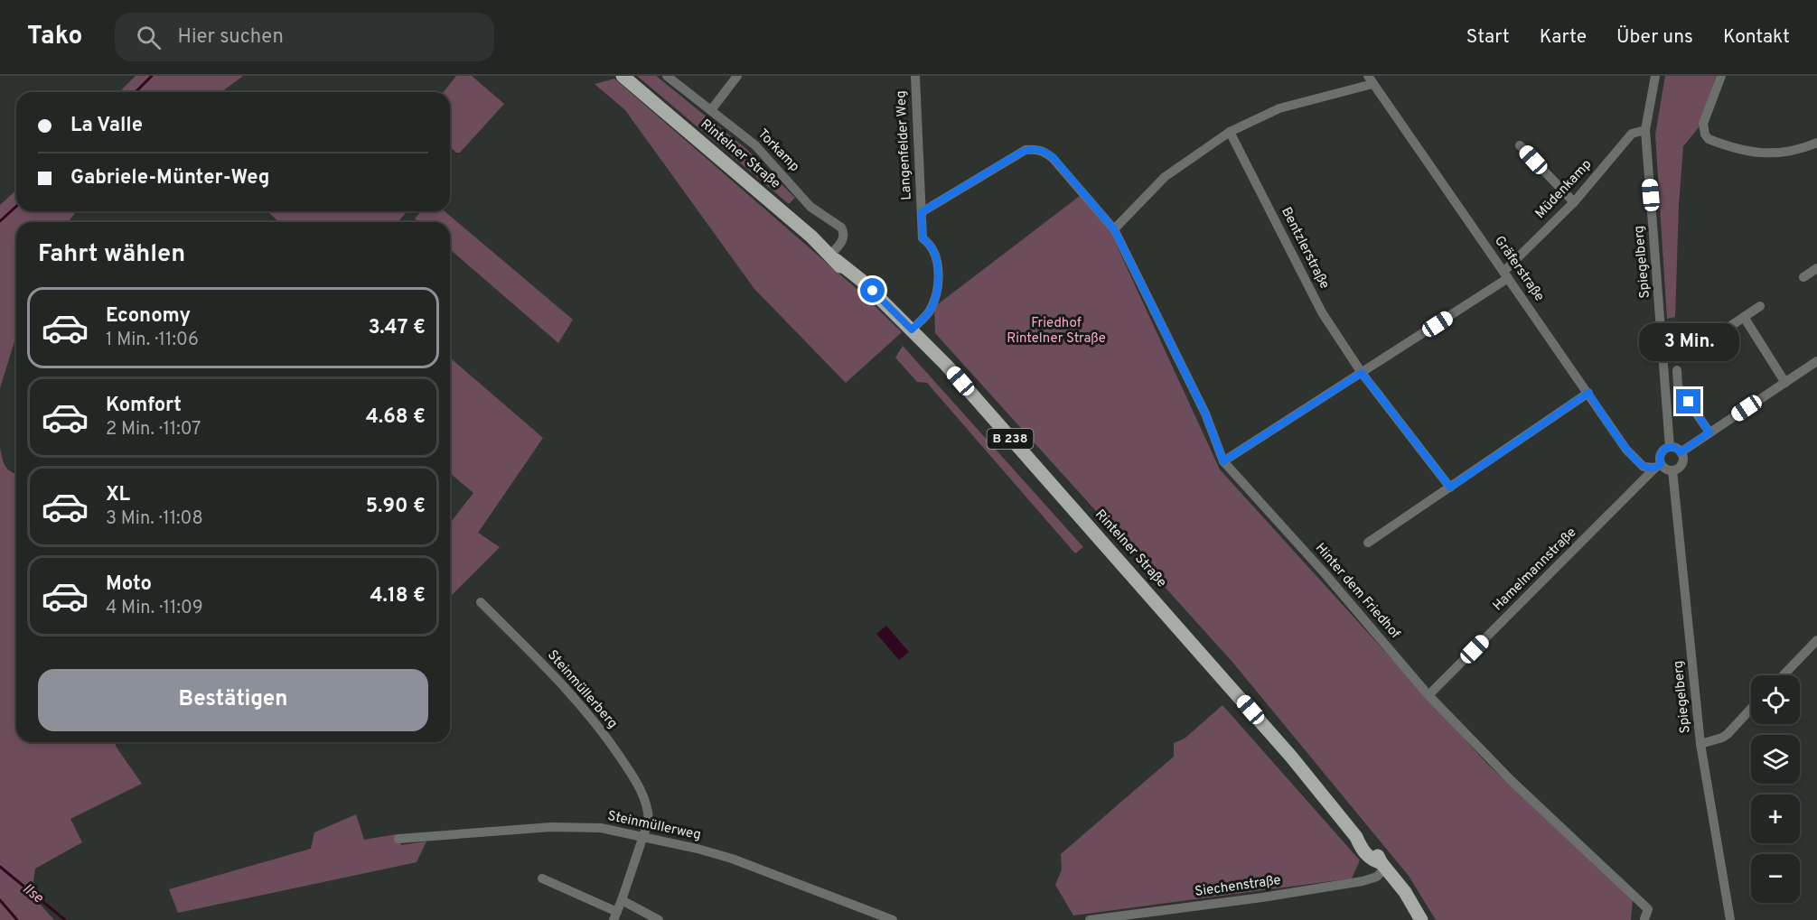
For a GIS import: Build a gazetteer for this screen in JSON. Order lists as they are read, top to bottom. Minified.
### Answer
{"streets":{"main road":["Rintelner Straße","B 238"],"street":["Langenfelder Weg","Torkamp","Müdenkamp","Bentzlerstraße","Spiegelberg","Gräferstraße","Hamelmannstraße","Hinter dem Friedhof","Steinmüllerberg","Steinmüllerweg","Siechenstraße"]},"crossings":[["Langenfelder Weg","Rintelner Straße"],["Torkamp","Rintelner Straße"],["Rintelner Straße","Siechenstraße"],["Müdenkamp","Bentzlerstraße"],["Müdenkamp","Spiegelberg"],["Müdenkamp","Gräferstraße"],["Müdenkamp","Hinter dem Friedhof"],["Spiegelberg","Gräferstraße"],["Spiegelberg","Hamelmannstraße"],["Gräferstraße","Hamelmannstraße"],["Hamelmannstraße","Hinter dem Friedhof"],["Steinmüllerberg","Steinmüllerweg"]],"water":["Ilse"],"parks":["Friedhof Rintelner Straße"],"page":{"header":"Tako","search":"Hier suchen","nav":["Start","Karte","Über uns","Kontakt"],"banner":["La Valle","Gabriele-Münter-Weg"],"heading":"Fahrt wählen","list":[{"name":"Economy","note":"1 Min. · 11:06","value":"3.47 €"},{"name":"Komfort","note":"2 Min. · 11:07","value":"4.68 €"},{"name":"XL","note":"3 Min. · 11:08","value":"5.90 €"},{"name":"Moto","note":"4 Min. · 11:09","value":"4.18 €"}],"bubble":"3 Min.","buttons":"Bestätigen","map_buttons":["+","−"]}}
